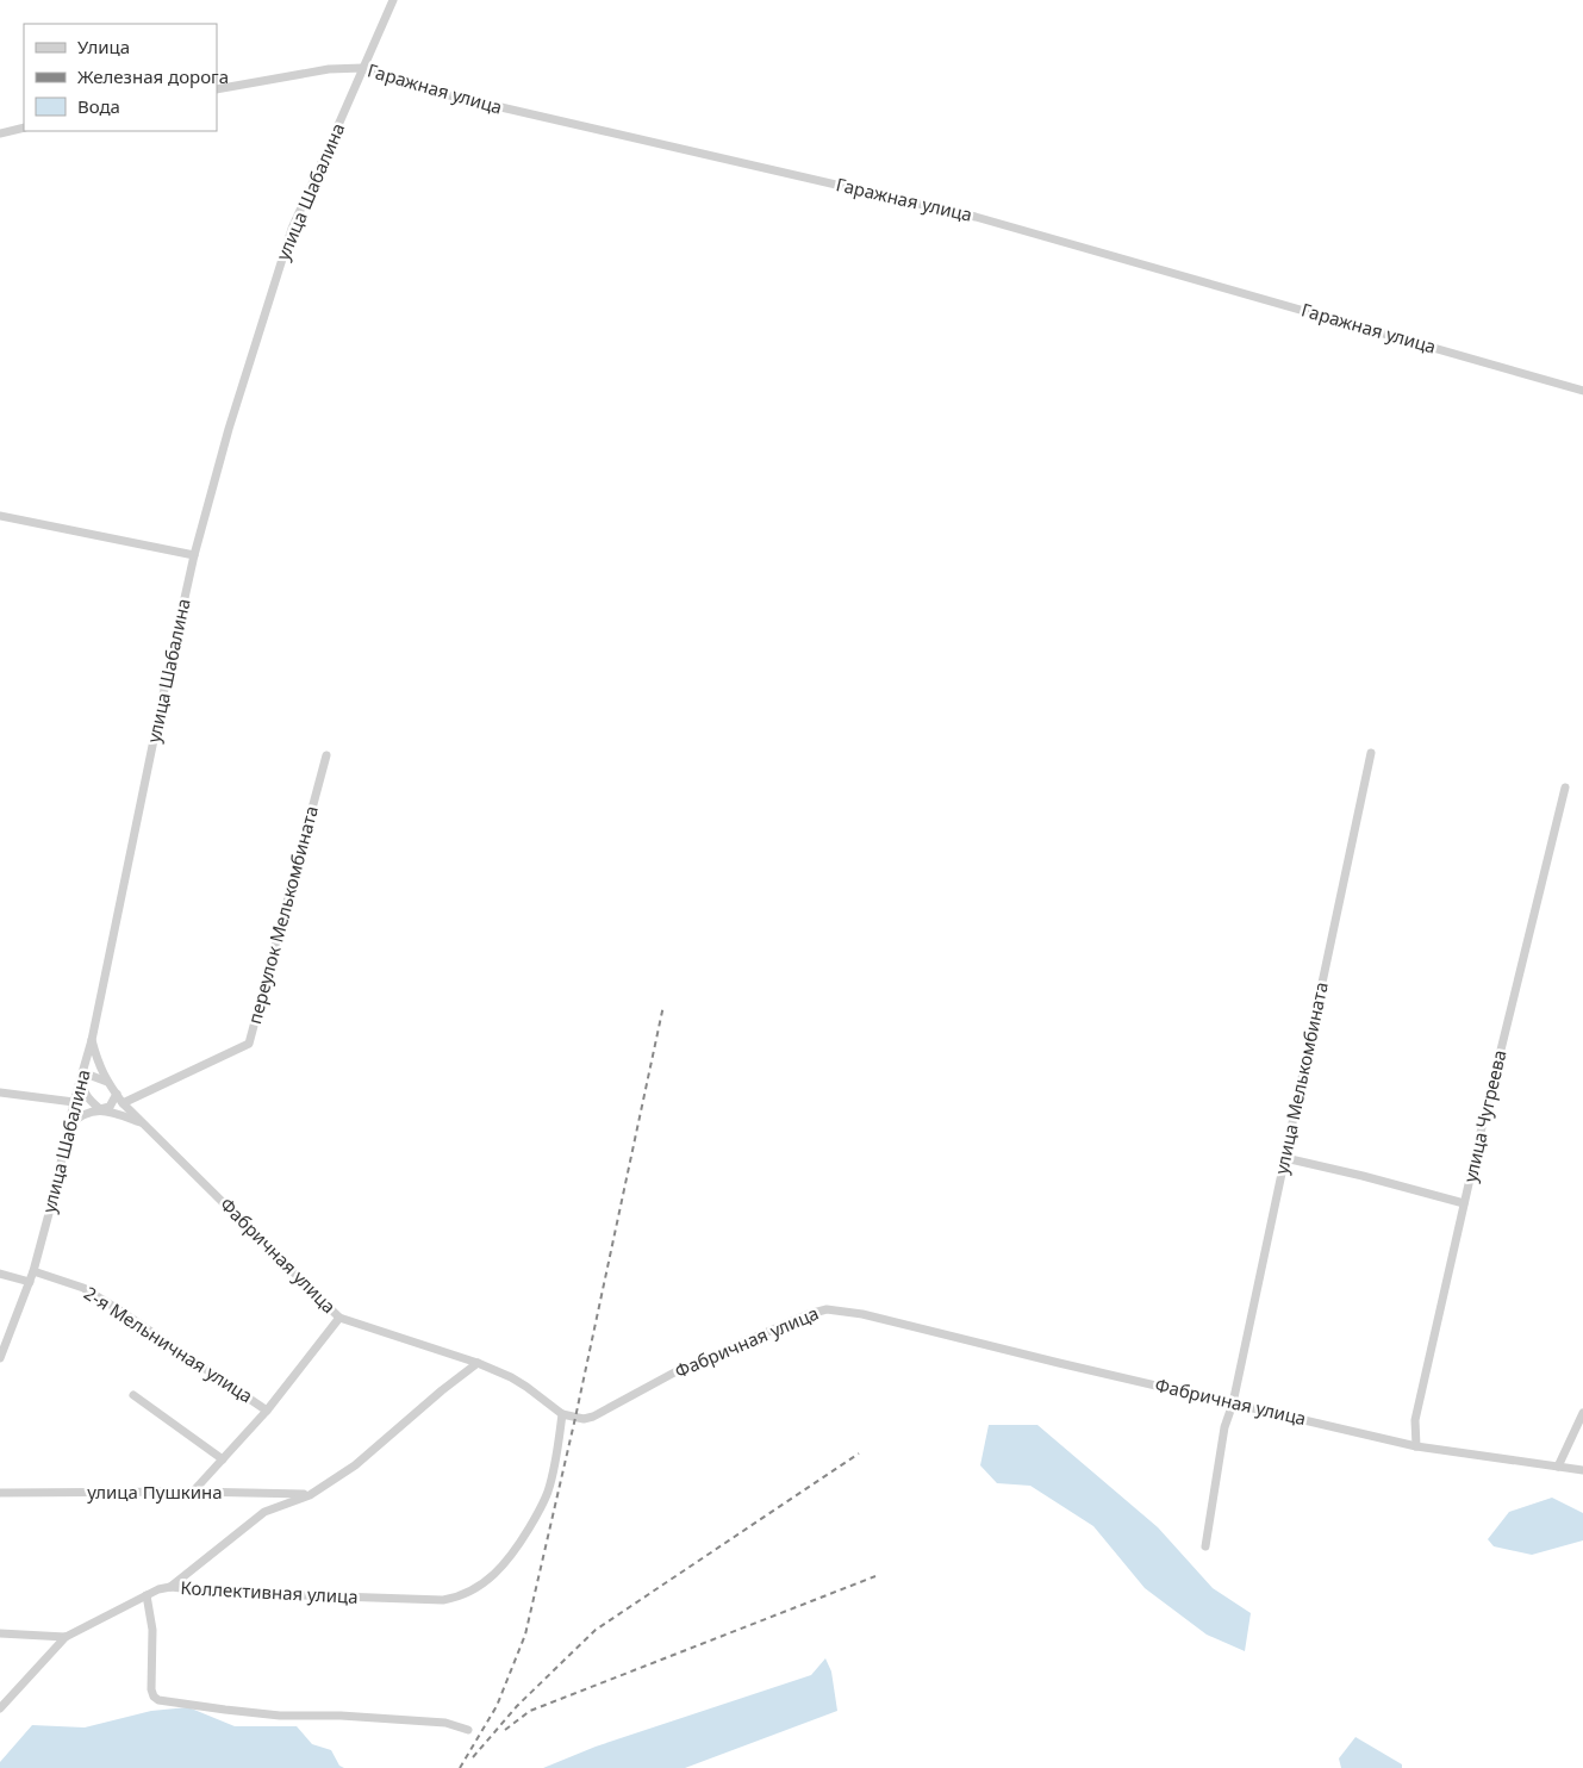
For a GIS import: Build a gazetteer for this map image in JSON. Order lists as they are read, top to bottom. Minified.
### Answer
{"streets":{"street":["Гаражная улица","улица Шабалина","переулок Мелькомбината","улица Мелькомбината","улица Чугреева","Фабричная улица","2-я Мельничная улица","улица Пушкина","Коллективная улица"]},"crossings":[["Гаражная улица","улица Шабалина"],["улица Шабалина","Фабричная улица"],["улица Шабалина","2-я Мельничная улица"],["переулок Мелькомбината","Фабричная улица"],["улица Мелькомбината","Фабричная улица"],["улица Чугреева","Фабричная улица"],["Фабричная улица","Коллективная улица"]],"legend":["Улица","Железная дорога","Вода"]}
